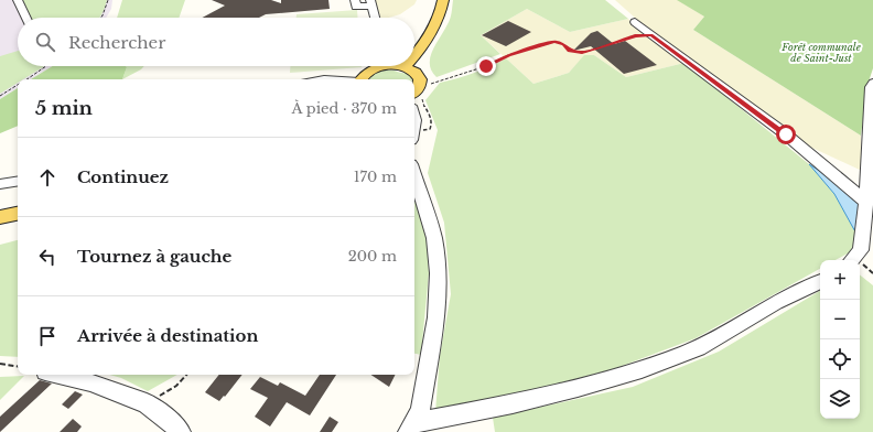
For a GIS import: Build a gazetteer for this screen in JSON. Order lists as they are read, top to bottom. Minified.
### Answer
{"parks":["Forêt communale de Saint-Just"],"page":{"search":"Rechercher","heading":["5 min","À pied · 370 m"],"list":[["Continuez","170 m"],["Tournez à gauche","200 m"],"Arrivée à destination"],"map_buttons":["+","−"]}}
